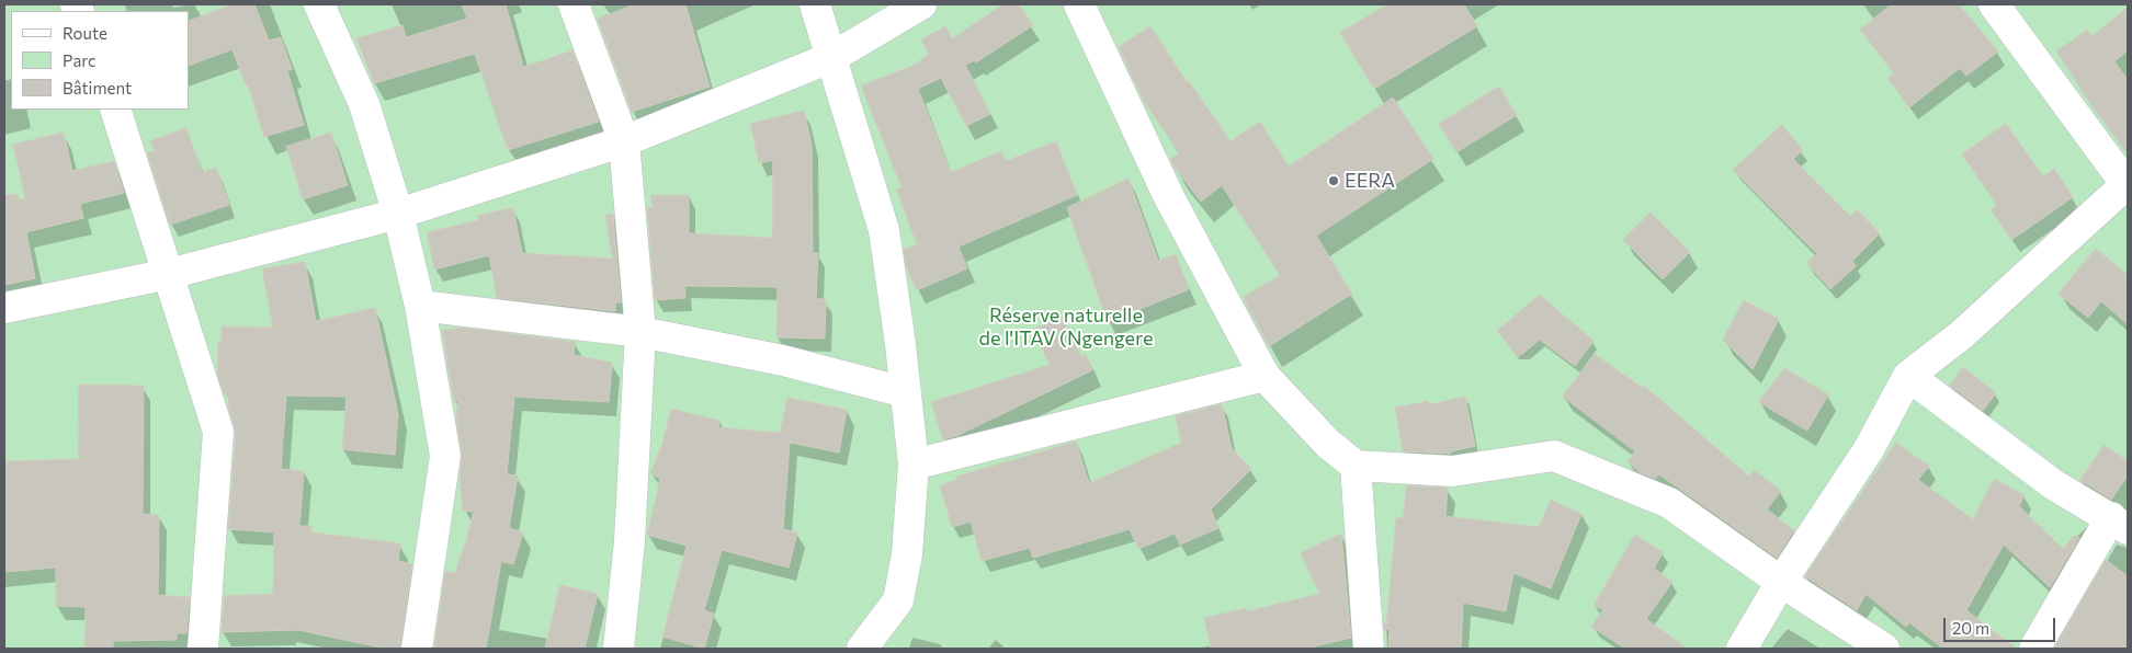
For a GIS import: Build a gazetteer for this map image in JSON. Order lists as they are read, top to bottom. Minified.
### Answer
{"parks":["Réserve naturelle de l'ITAV (Ngengere"],"places":["EERA"],"legend":["Route","Parc","Bâtiment"],"scale_bar":"20 m"}
